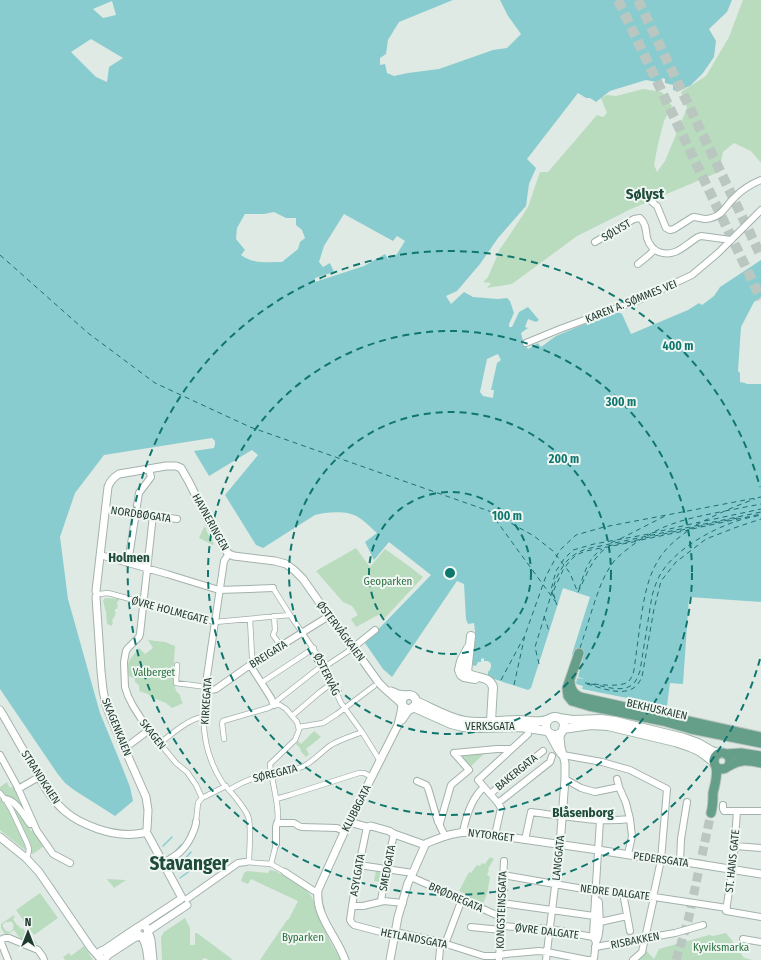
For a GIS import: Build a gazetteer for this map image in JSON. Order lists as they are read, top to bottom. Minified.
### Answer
{"streets":{"main road":["BEKHUSKAIEN","VERKSGATA"],"street":["SØLYST","KAREN A. SØMMES VEI","NORDBØGATA","HAVNERINGEN","ØVRE HOLMEGATE","ØSTERVÅGKAIEN","BREIGATA","ØSTERVÅG","KIRKEGATA","SKAGENKAIEN","SKAGEN","BAKERGATA","SØREGATA","STRANDKAIEN","KLUBBGATA","NYTORGET","LANGGATA","PEDERSGATA","ST. HANS GATE","SMEDGATA","ASYLGATA","NEDRE DALGATE","BRØDREGATA","KONGSTEINSGATA","ØVRE DALGATE","HETLANDSGATA","RISBAKKEN"]},"crossings":[["NORDBØGATA","SKAGENKAIEN"],["HAVNERINGEN","ØSTERVÅGKAIEN"],["HAVNERINGEN","KIRKEGATA"],["HAVNERINGEN","SKAGENKAIEN"],["ØVRE HOLMEGATE","ØSTERVÅG"],["ØVRE HOLMEGATE","KIRKEGATA"],["ØVRE HOLMEGATE","SKAGENKAIEN"],["ØVRE HOLMEGATE","SKAGEN"],["ØSTERVÅGKAIEN","BREIGATA"],["ØSTERVÅGKAIEN","VERKSGATA"],["ØSTERVÅGKAIEN","KLUBBGATA"],["BREIGATA","ØSTERVÅG"],["BREIGATA","KIRKEGATA"],["ØSTERVÅG","SØREGATA"],["ØSTERVÅG","KLUBBGATA"],["KIRKEGATA","SØREGATA"],["VERKSGATA","KLUBBGATA"],["VERKSGATA","LANGGATA"],["SKAGENKAIEN","STRANDKAIEN"],["SKAGEN","SØREGATA"],["NYTORGET","LANGGATA"],["NYTORGET","PEDERSGATA"],["LANGGATA","PEDERSGATA"],["LANGGATA","NEDRE DALGATE"],["LANGGATA","ØVRE DALGATE"],["LANGGATA","HETLANDSGATA"],["PEDERSGATA","ST. HANS GATE"],["ST. HANS GATE","NEDRE DALGATE"],["SMEDGATA","BRØDREGATA"],["ASYLGATA","BRØDREGATA"],["ASYLGATA","HETLANDSGATA"],["NEDRE DALGATE","KONGSTEINSGATA"],["BRØDREGATA","KONGSTEINSGATA"],["KONGSTEINSGATA","ØVRE DALGATE"],["KONGSTEINSGATA","HETLANDSGATA"],["ØVRE DALGATE","HETLANDSGATA"],["ØVRE DALGATE","RISBAKKEN"],["HETLANDSGATA","RISBAKKEN"]],"districts":["Sølyst","Holmen","Blåsenborg","Stavanger"],"parks":["Geoparken","Valberget","Byparken","Kyviksmarka"],"north":"top","rings":["400 m","300 m","200 m","100 m"]}
